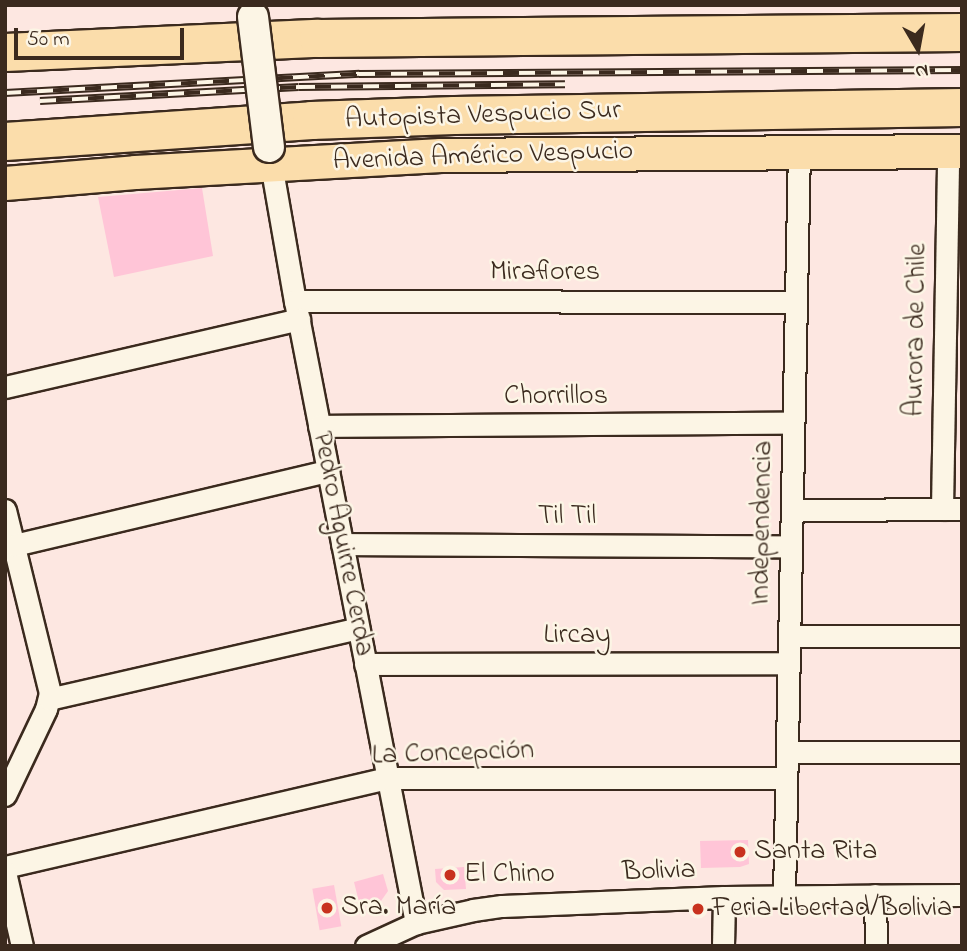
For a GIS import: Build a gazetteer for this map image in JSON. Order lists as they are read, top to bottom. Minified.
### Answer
{"streets":{"highway":["Autopista Vespucio Sur"],"main road":["Avenida Américo Vespucio"],"street":["Miraflores","Aurora de Chile","Chorrillos","Til Til","Independencia","Pedro Aguirre Cerda","Lircay","La Concepción","Bolivia"]},"crossings":[["Avenida Américo Vespucio","Aurora de Chile"],["Avenida Américo Vespucio","Independencia"],["Avenida Américo Vespucio","Pedro Aguirre Cerda"],["Miraflores","Independencia"],["Miraflores","Pedro Aguirre Cerda"],["Chorrillos","Independencia"],["Chorrillos","Pedro Aguirre Cerda"],["Til Til","Independencia"],["Til Til","Pedro Aguirre Cerda"],["Independencia","Lircay"],["Independencia","La Concepción"],["Independencia","Bolivia"],["Pedro Aguirre Cerda","Lircay"],["Pedro Aguirre Cerda","La Concepción"],["Pedro Aguirre Cerda","Bolivia"]],"places":["Santa Rita","El Chino","Sra. María","Feria Libertad/Bolivia"],"scale_bar":"50 m","north":"bottom"}
